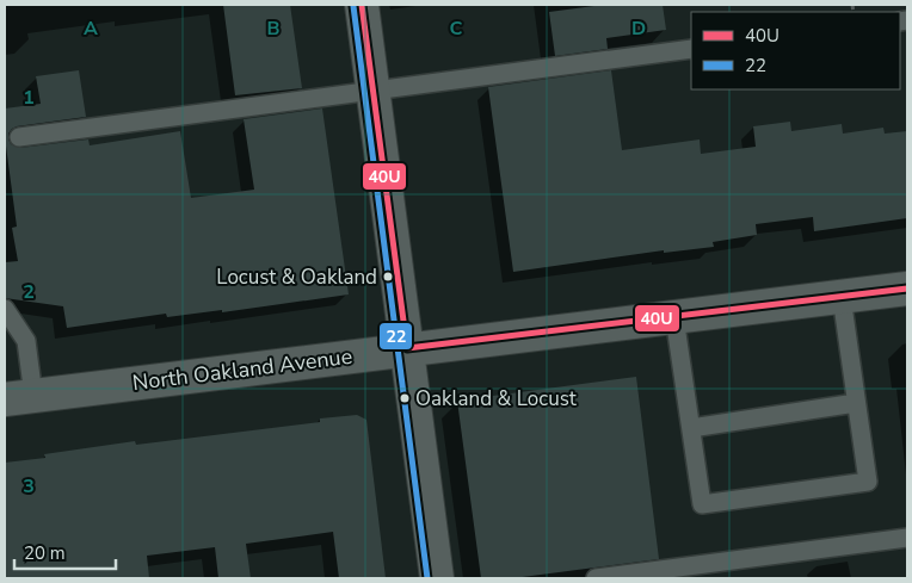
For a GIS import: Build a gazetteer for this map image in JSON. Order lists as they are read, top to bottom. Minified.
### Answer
{"streets":{"main road":["North Oakland Avenue"]},"places":["Locust & Oakland","Oakland & Locust"],"lines":["transit line 40U","transit line 22"],"legend":["40U","22"],"scale_bar":"20 m","grid":{"columns":["A","B","C","D"],"rows":["1","2","3"]}}
